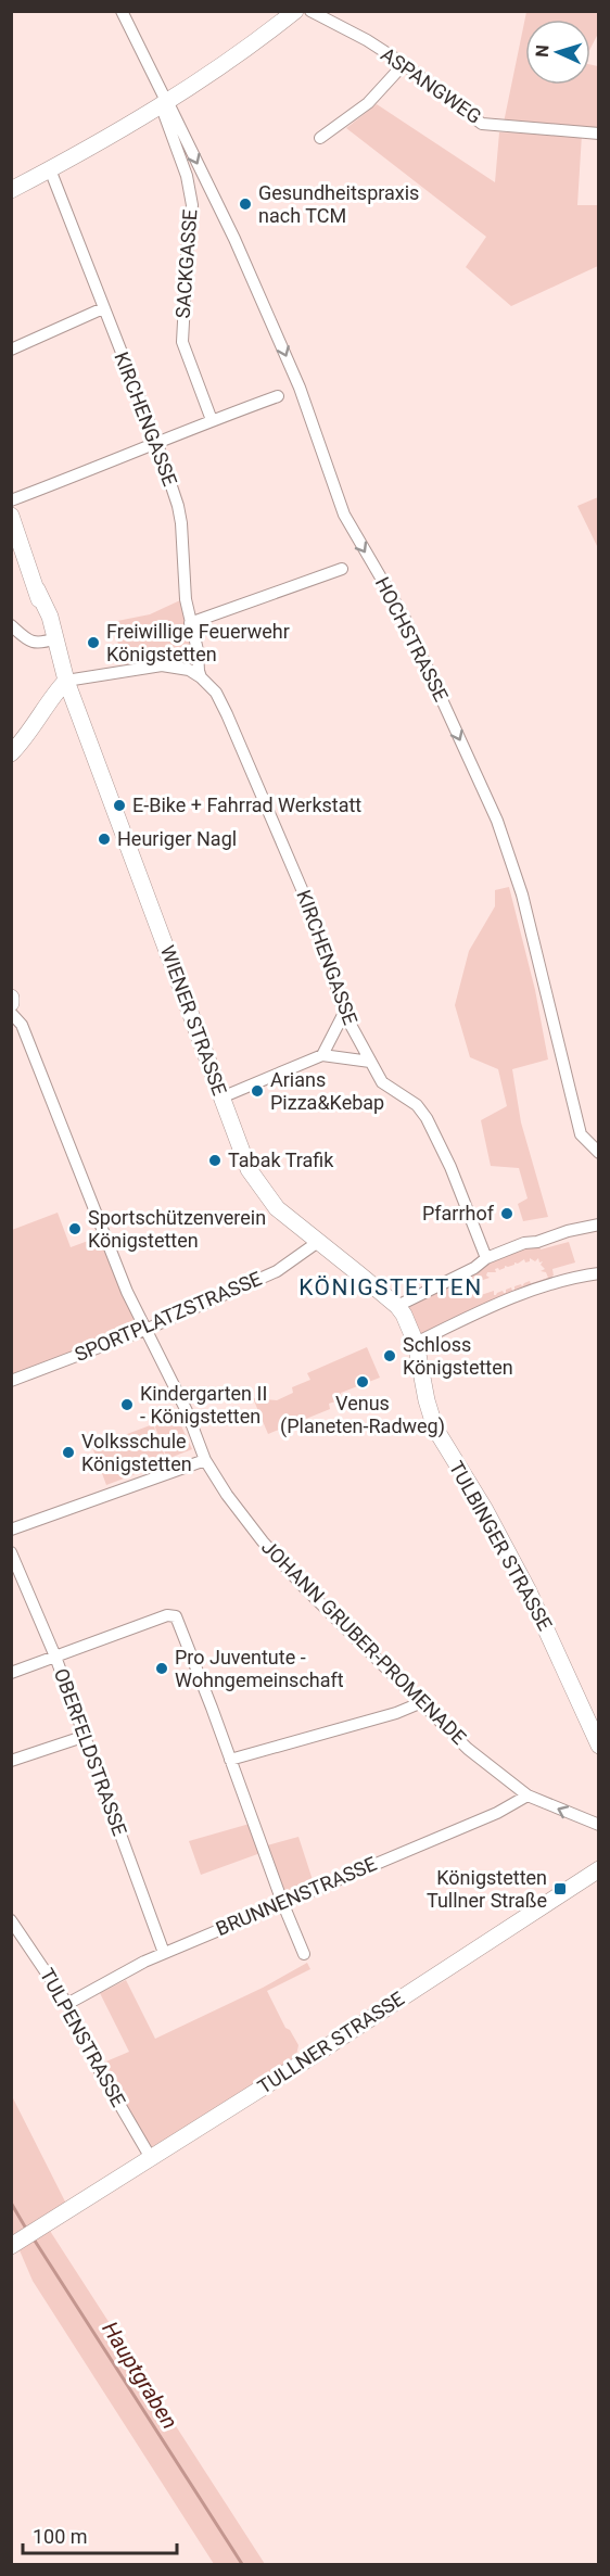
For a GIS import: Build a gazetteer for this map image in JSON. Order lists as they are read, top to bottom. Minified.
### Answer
{"streets":{"main road":["WIENER STRASSE","TULBINGER STRASSE","TULLNER STRASSE"],"street":["ASPANGWEG","SACKGASSE","KIRCHENGASSE","HOCHSTRASSE","SPORTPLATZSTRASSE","JOHANN GRUBER-PROMENADE","OBERFELDSTRASSE","BRUNNENSTRASSE","TULPENSTRASSE"]},"crossings":[["SACKGASSE","HOCHSTRASSE"],["WIENER STRASSE","SPORTPLATZSTRASSE"],["WIENER STRASSE","TULBINGER STRASSE"],["SPORTPLATZSTRASSE","JOHANN GRUBER-PROMENADE"],["JOHANN GRUBER-PROMENADE","BRUNNENSTRASSE"],["OBERFELDSTRASSE","BRUNNENSTRASSE"],["BRUNNENSTRASSE","TULPENSTRASSE"],["TULPENSTRASSE","TULLNER STRASSE"]],"one_way":["HOCHSTRASSE"],"districts":["KÖNIGSTETTEN"],"water":["Hauptgraben"],"places":{"other":["Gesundheitspraxis nach TCM","Freiwillige Feuerwehr Königstetten","E-Bike + Fahrrad Werkstatt","Heuriger Nagl","Arians Pizza&Kebap","Tabak Trafik","Pfarrhof","Sportschützenverein Königstetten","Schloss Königstetten","Venus (Planeten-Radweg)","Kindergarten II - Königstetten","Volksschule Königstetten","Pro Juventute - Wohngemeinschaft"],"transit":["Königstetten Tullner Straße"]},"scale_bar":"100 m","north":"left"}
